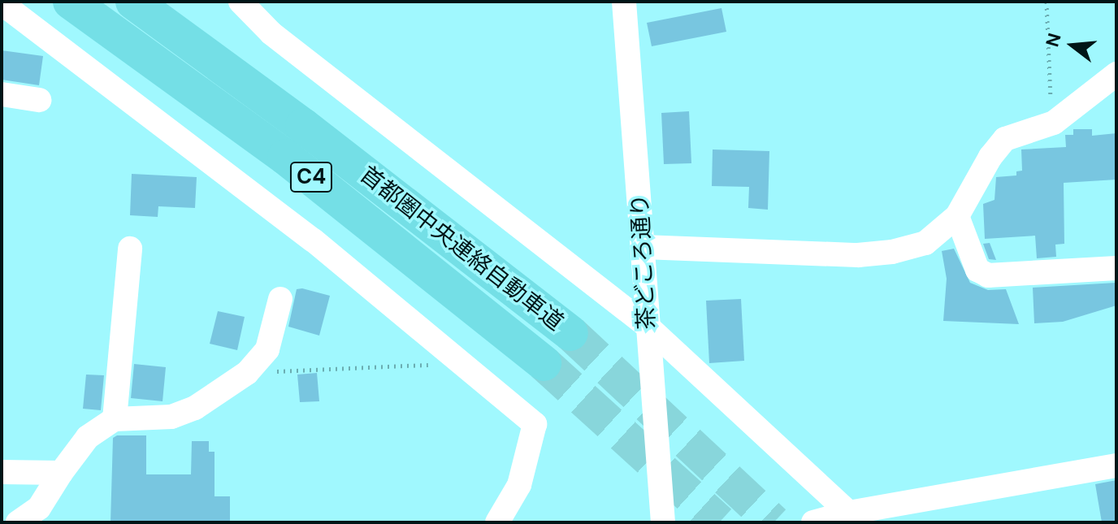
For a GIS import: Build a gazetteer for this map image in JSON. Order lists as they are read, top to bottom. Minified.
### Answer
{"streets":{"highway":["C4","首都圏中央連絡自動車道"],"street":["茶どころ通り"]},"north":"left"}
